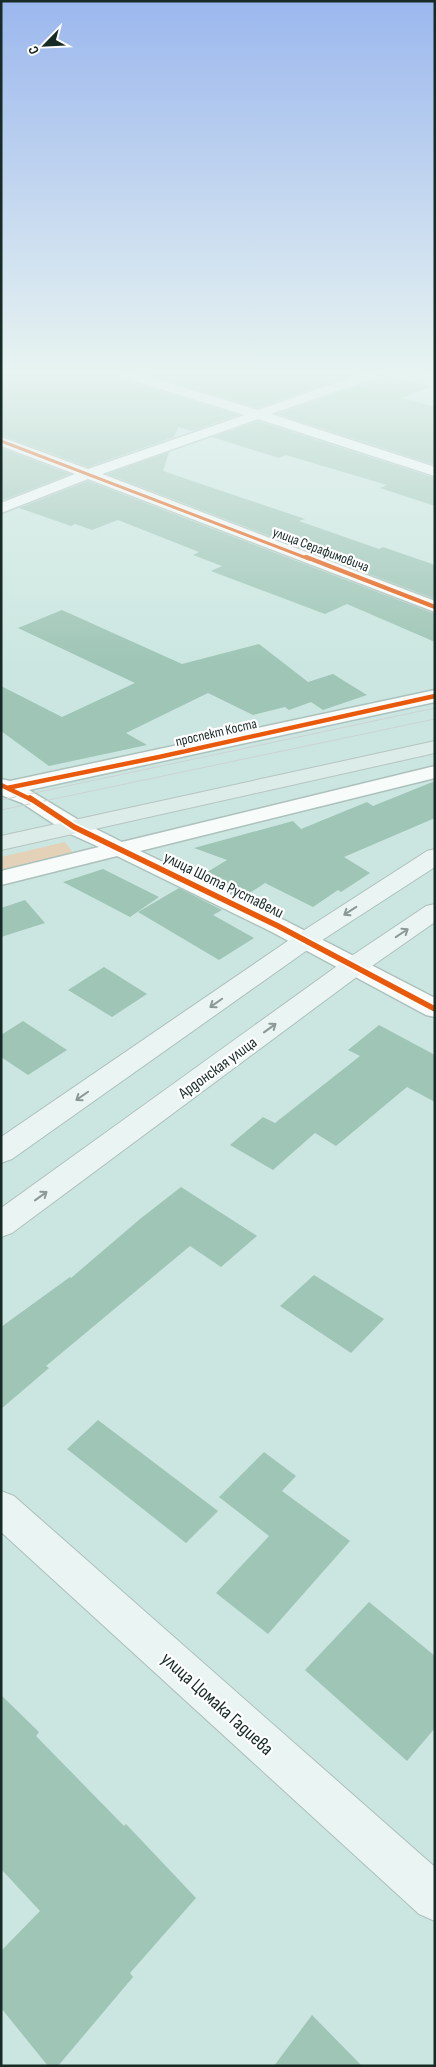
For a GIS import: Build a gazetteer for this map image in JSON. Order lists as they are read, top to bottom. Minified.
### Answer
{"streets":{"main road":["Ардонская улица","улица Цомака Гадиева"],"street":["улица Серафимовича","проспект Коста","улица Шота Руставели"]},"crossings":[["проспект Коста","улица Шота Руставели"],["улица Шота Руставели","Ардонская улица"]],"north":"bottom left"}
